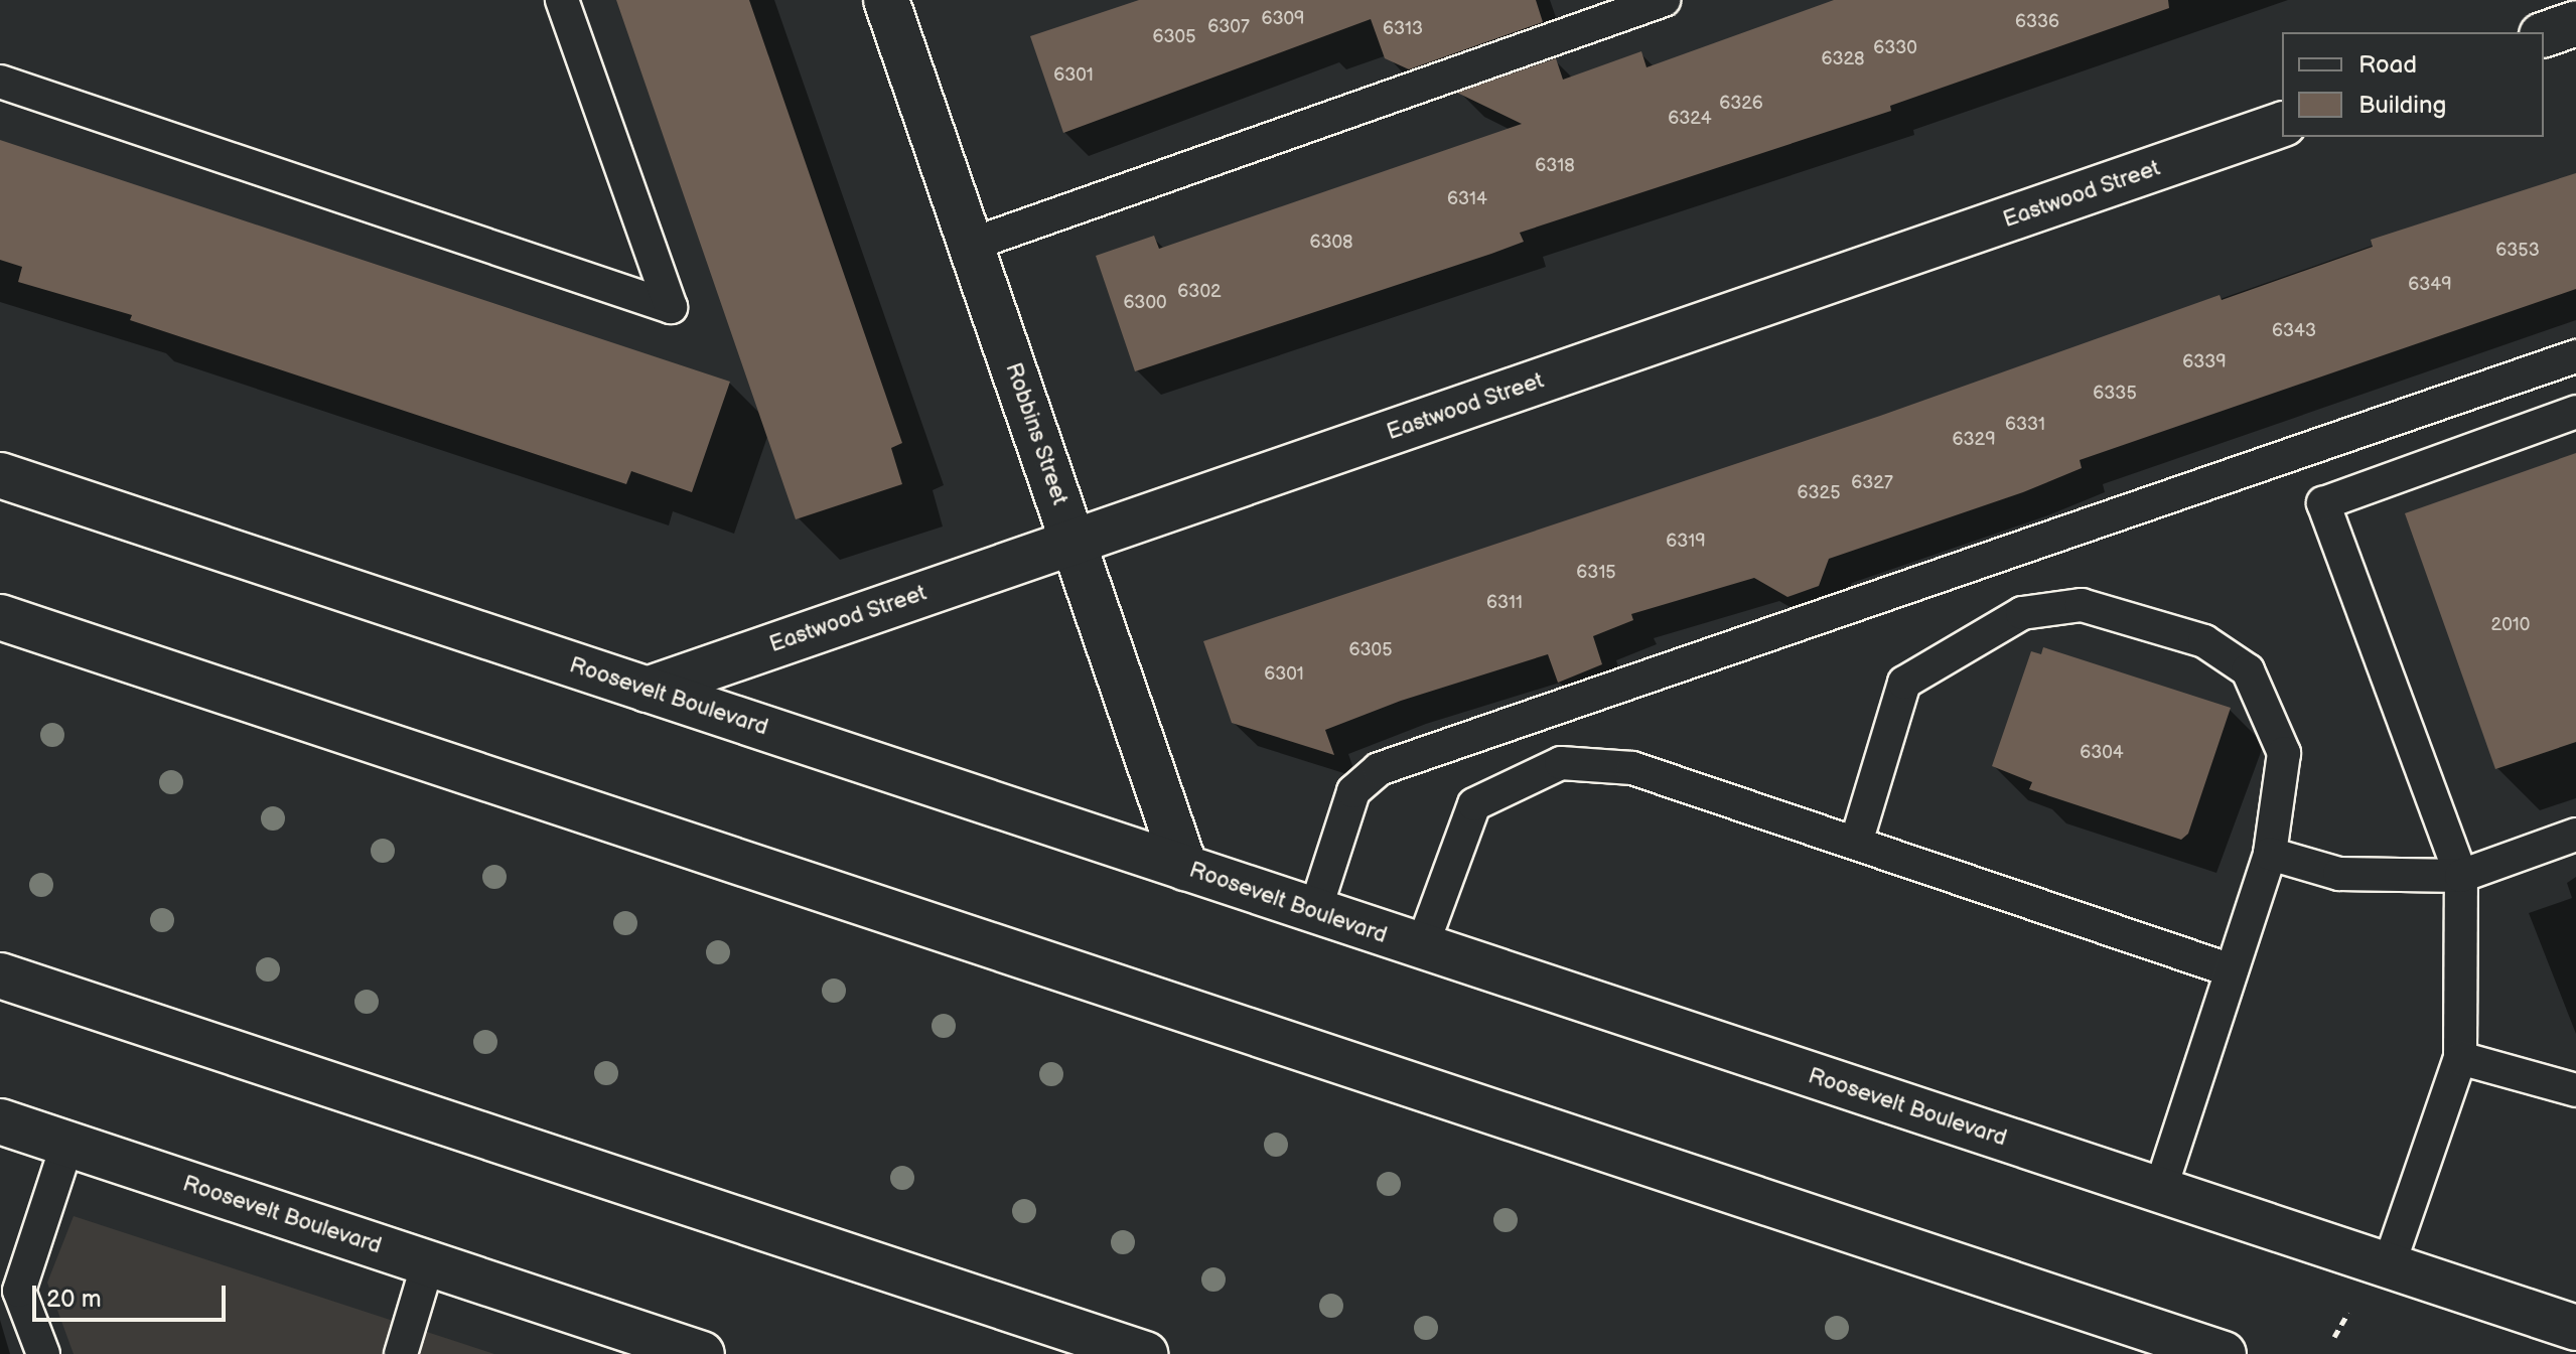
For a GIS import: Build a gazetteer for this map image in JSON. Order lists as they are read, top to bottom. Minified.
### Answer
{"streets":{"main road":["Eastwood Street","Robbins Street","Roosevelt Boulevard"]},"crossings":[["Eastwood Street","Robbins Street"],["Eastwood Street","Roosevelt Boulevard"],["Robbins Street","Roosevelt Boulevard"]],"house_numbers":["6309","6336","6307","6313","6305","6330","6328","6301","6326","6324","6318","6314","6308","6353","6349","6302","6300","6343","6339","6335","6331","6329","6327","6325","6319","6315","6311","2010","6305","6301","6304"],"legend":["Road","Building"],"scale_bar":"20 m"}
